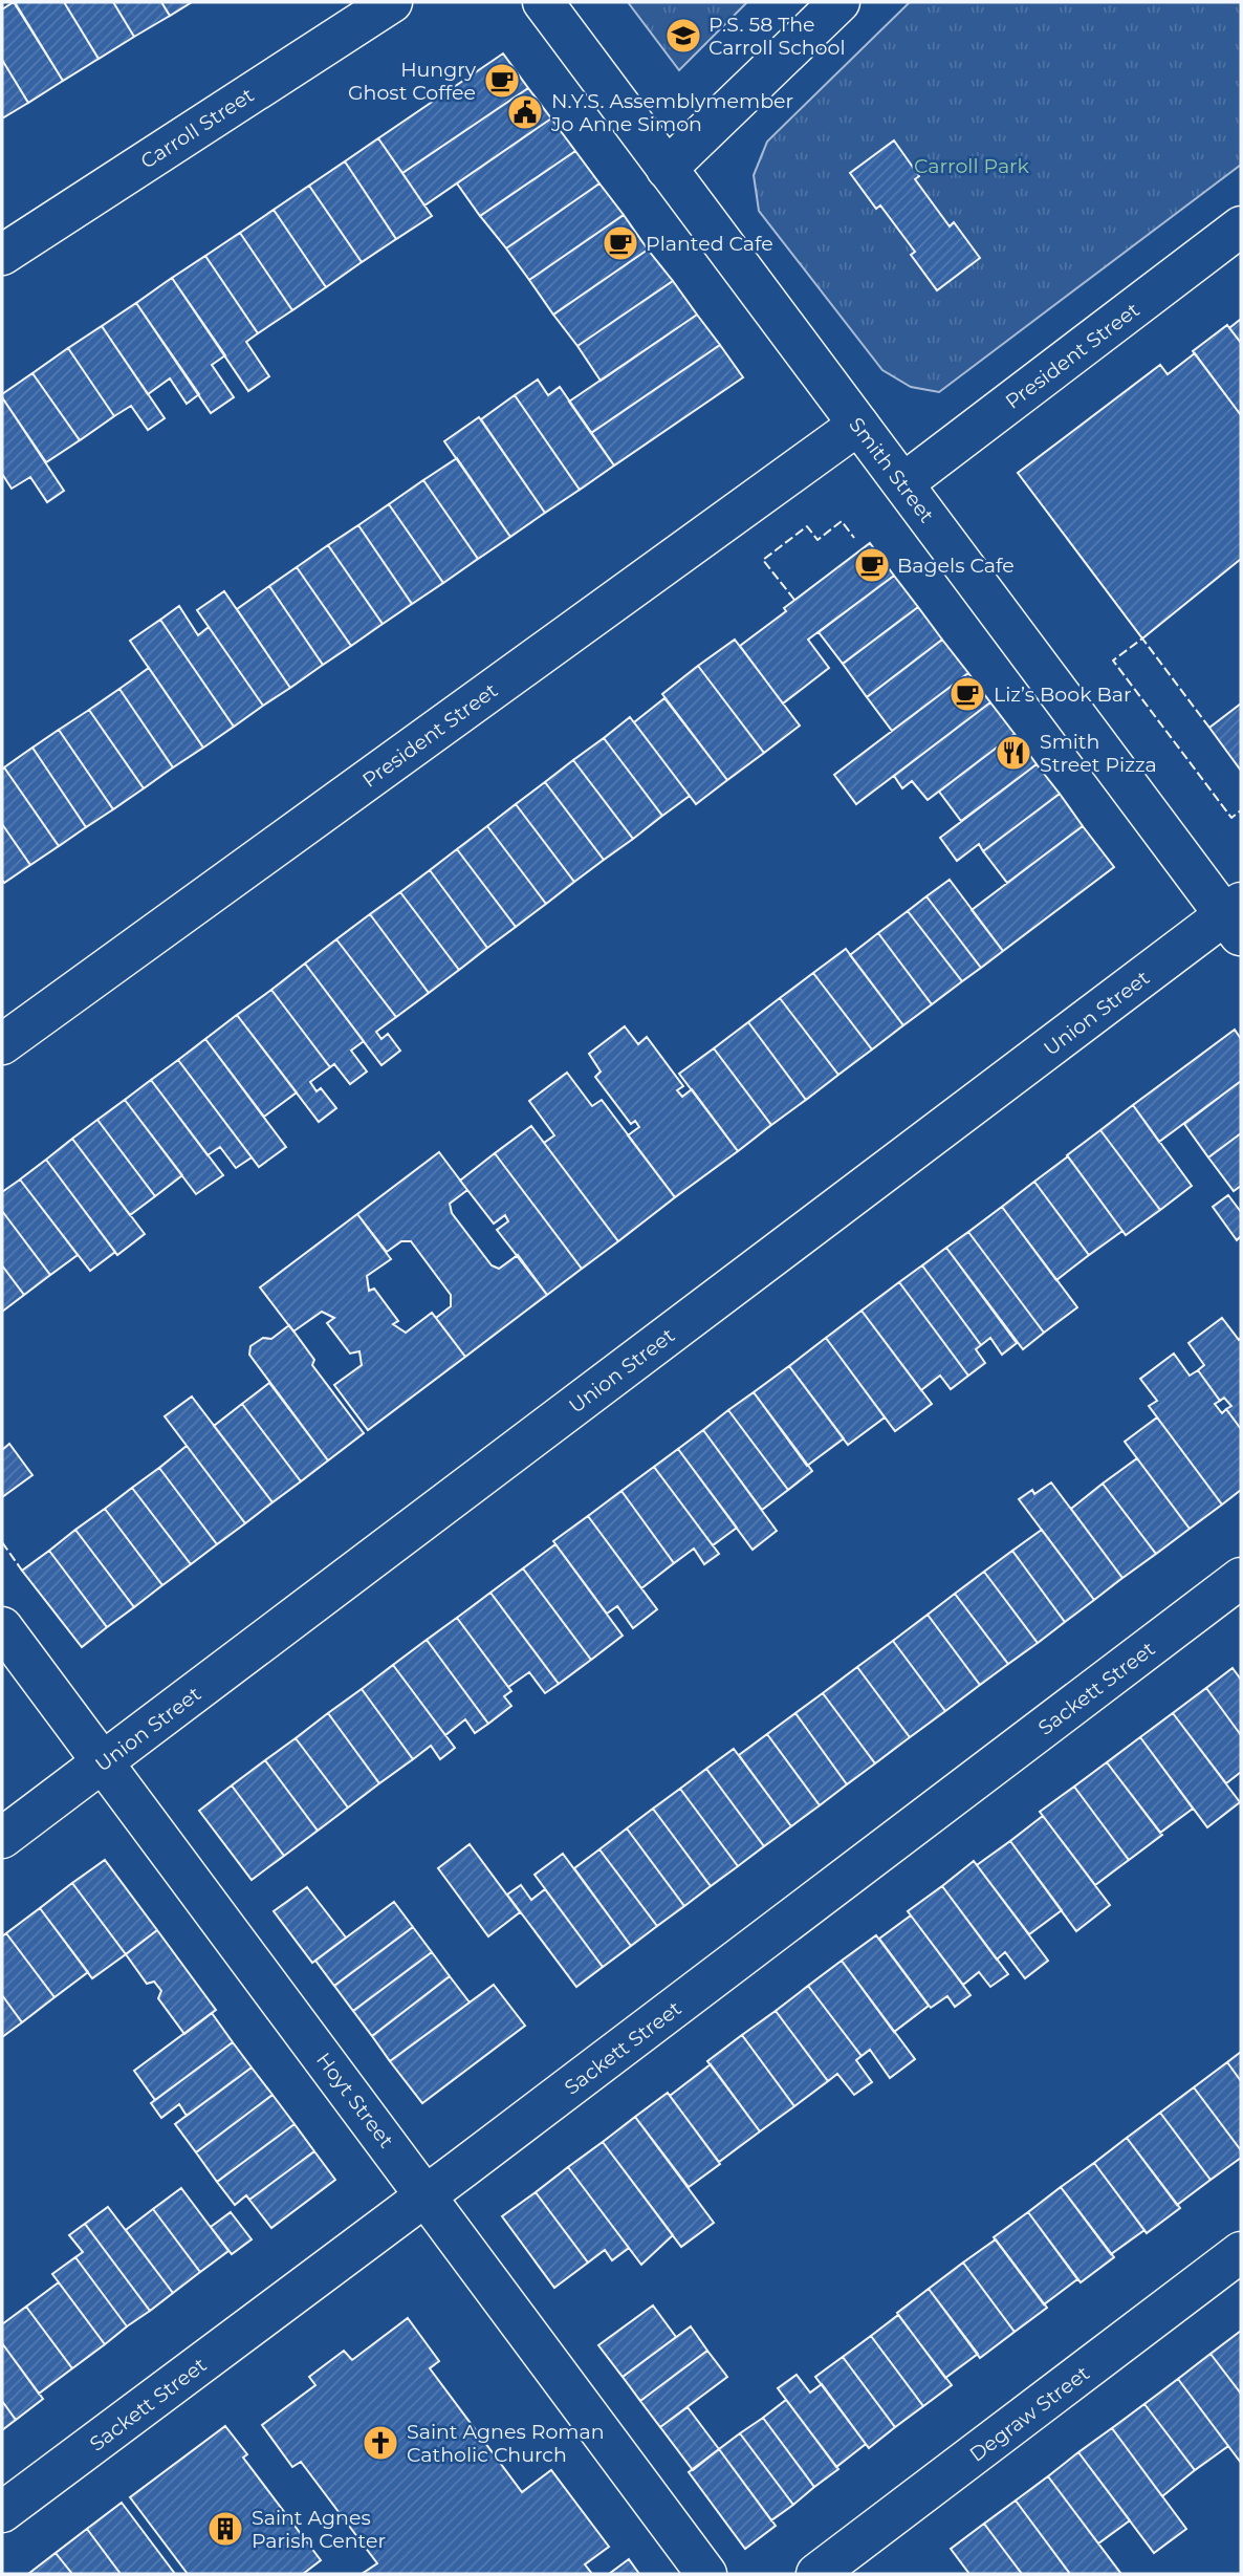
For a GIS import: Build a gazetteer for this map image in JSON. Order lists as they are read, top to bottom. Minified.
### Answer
{"streets":{"street":["Carroll Street","President Street","Smith Street","Union Street","Sackett Street","Hoyt Street","Degraw Street"]},"crossings":[["President Street","Smith Street"],["Smith Street","Union Street"],["Union Street","Hoyt Street"],["Sackett Street","Hoyt Street"]],"parks":["Carroll Park"],"places":{"school or university":["P.S. 58 The Carroll School"],"cafe":["Hungry Ghost Coffee","Planted Cafe","Bagels Cafe","Liz’s Book Bar"],"public building":["N.Y.S. Assemblymember Jo Anne Simon"],"restaurant":["Smith Street Pizza"],"church":["Saint Agnes Roman Catholic Church"],"building":["Saint Agnes Parish Center"]}}
